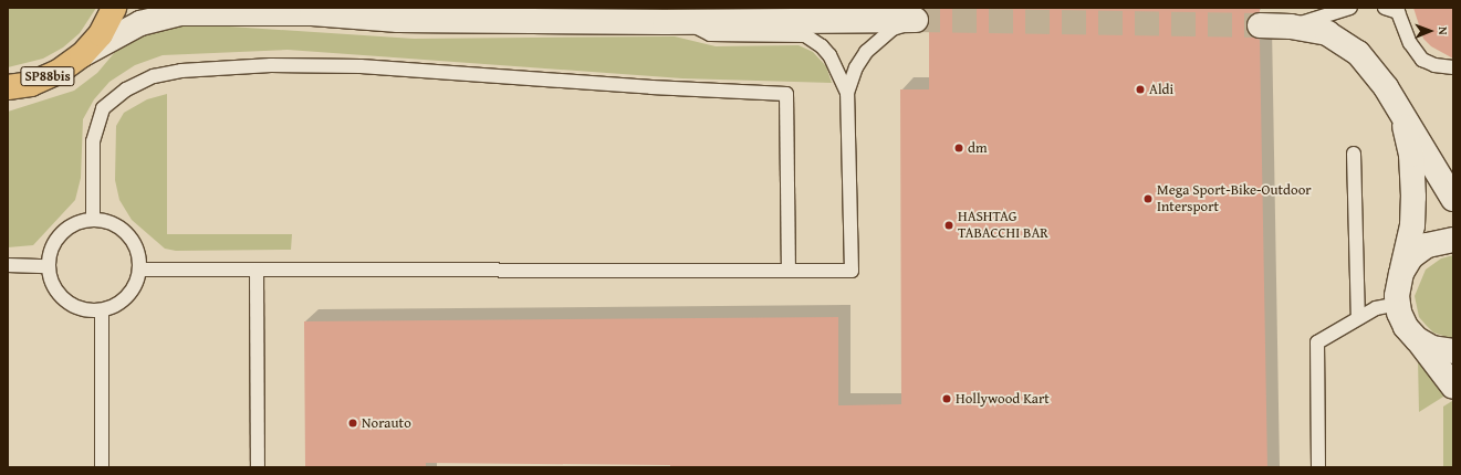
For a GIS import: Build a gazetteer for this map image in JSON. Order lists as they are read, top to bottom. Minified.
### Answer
{"streets":{"main road":["SP88bis"]},"places":["Aldi","dm","Mega Sport-Bike-Outdoor Intersport","HASHTAG TABACCHI BAR","Hollywood Kart","Norauto"],"north":"right"}
